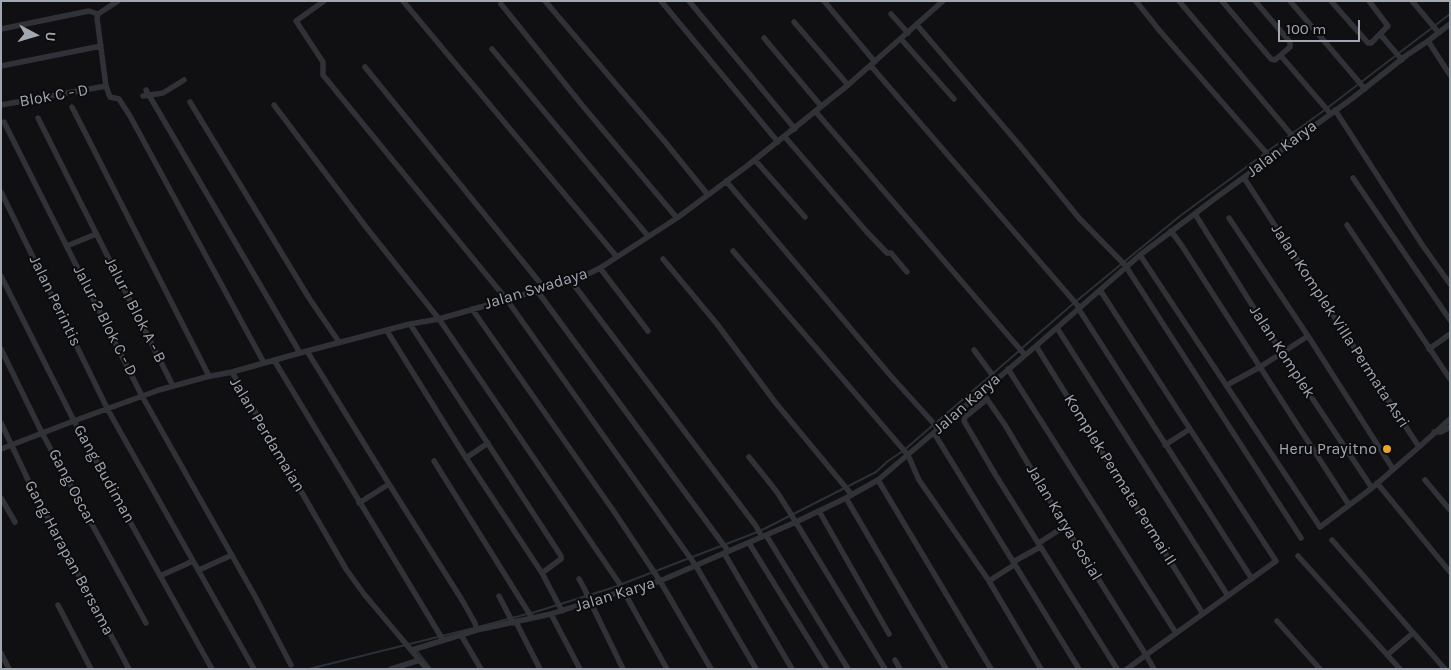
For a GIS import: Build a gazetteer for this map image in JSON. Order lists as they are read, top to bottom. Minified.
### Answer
{"streets":{"street":["Blok C - D","Jalan Karya","Jalan Swadaya","Jalan Perintis","Jalur 1 Blok A - B","Jalur 2 Blok C - D","Jalan Komplek Villa Permata Asri","Jalan Komplek","Jalan Perdamaian","Gang Budiman","Komplek Permata Permai II","Gang Oscar","Jalan Karya Sosial","Gang Harapan Bersama"]},"crossings":[["Jalan Karya","Jalan Komplek Villa Permata Asri"],["Jalan Karya","Jalan Komplek"],["Jalan Karya","Jalan Perdamaian"],["Jalan Karya","Komplek Permata Permai II"],["Jalan Karya","Jalan Karya Sosial"],["Jalan Swadaya","Jalan Perdamaian"],["Jalan Perintis","Jalan Perdamaian"],["Jalur 1 Blok A - B","Jalan Perdamaian"],["Jalur 2 Blok C - D","Jalan Perdamaian"],["Jalan Perdamaian","Gang Budiman"],["Jalan Perdamaian","Gang Oscar"],["Jalan Perdamaian","Gang Harapan Bersama"]],"places":["Heru Prayitno"],"scale_bar":"100 m","north":"right"}
